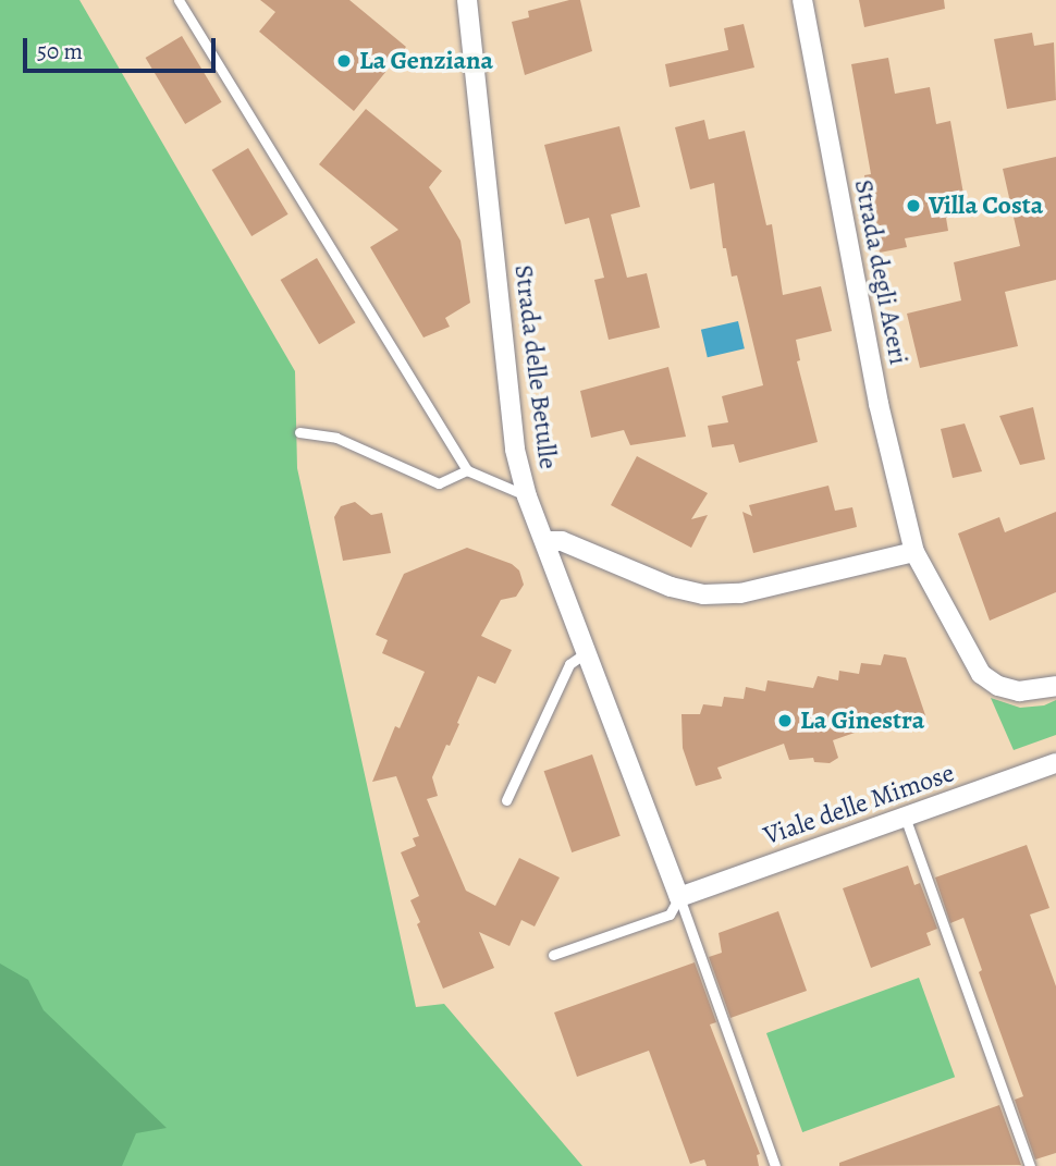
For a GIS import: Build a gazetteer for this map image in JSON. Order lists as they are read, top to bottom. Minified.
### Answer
{"streets":{"street":["Strada degli Aceri","Strada delle Betulle","Viale delle Mimose"]},"crossings":[["Strada delle Betulle","Viale delle Mimose"]],"places":["La Genziana","Villa Costa","La Ginestra"],"scale_bar":"50 m"}
